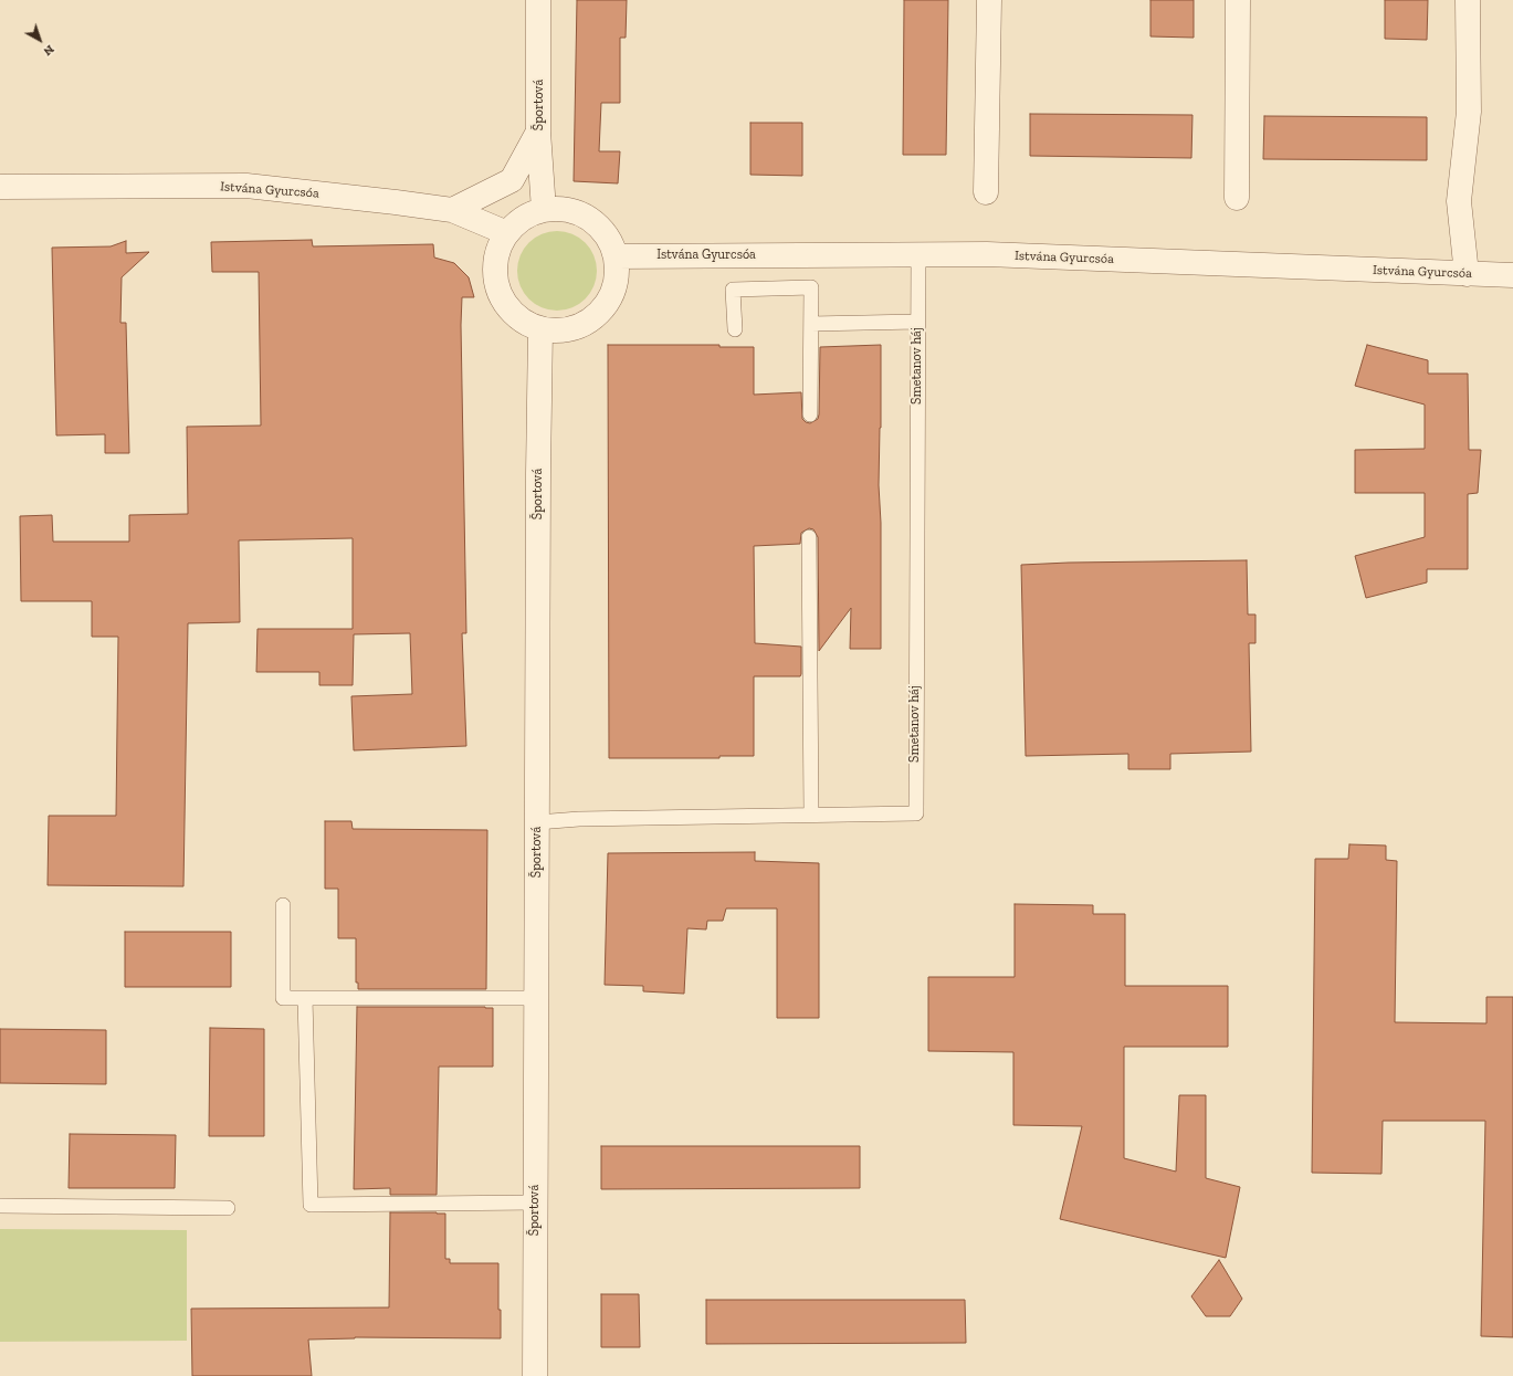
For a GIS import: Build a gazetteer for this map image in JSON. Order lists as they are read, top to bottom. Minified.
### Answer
{"streets":{"street":["Športová","Istvána Gyurcsóa"],"lane":["Smetanov háj"]},"crossings":[["Športová","Istvána Gyurcsóa"],["Športová","Smetanov háj"],["Istvána Gyurcsóa","Smetanov háj"]],"north":"bottom right"}
